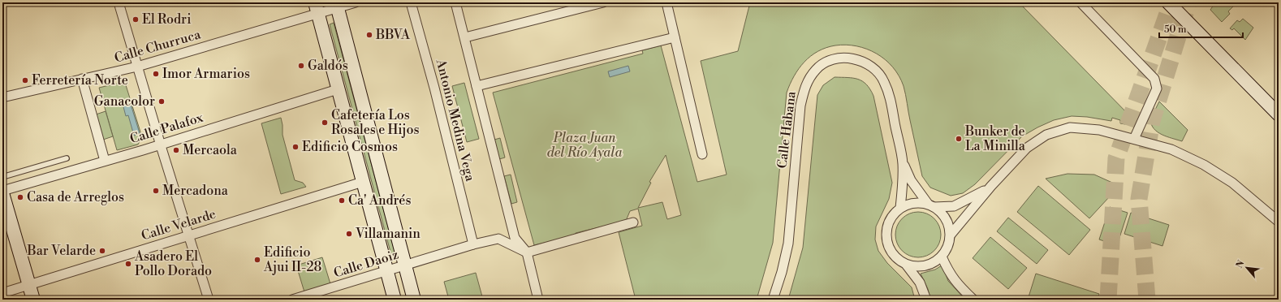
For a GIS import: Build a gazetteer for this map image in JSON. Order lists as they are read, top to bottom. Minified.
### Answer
{"streets":{"street":["Calle Churruca","Antonio Medina Vega","Calle Palafox","Calle Habana","Calle Velarde","Calle Daoiz"]},"crossings":[["Antonio Medina Vega","Calle Daoiz"]],"parks":["Plaza Juan del Río Ayala"],"places":["El Rodri","BBVA","Galdós","Imor Armarios","Ferretería Norte","Ganacolor","Cafetería Los Rosales e Hijos","Bunker de La Minilla","Edificio Cosmos","Mercaola","Mercadona","Casa de Arreglos","Ca' Andrés","Villamanin","Bar Velarde","Edificio Ajui II-28","Asadero El Pollo Dorado"],"scale_bar":"50 m","north":"top left"}
